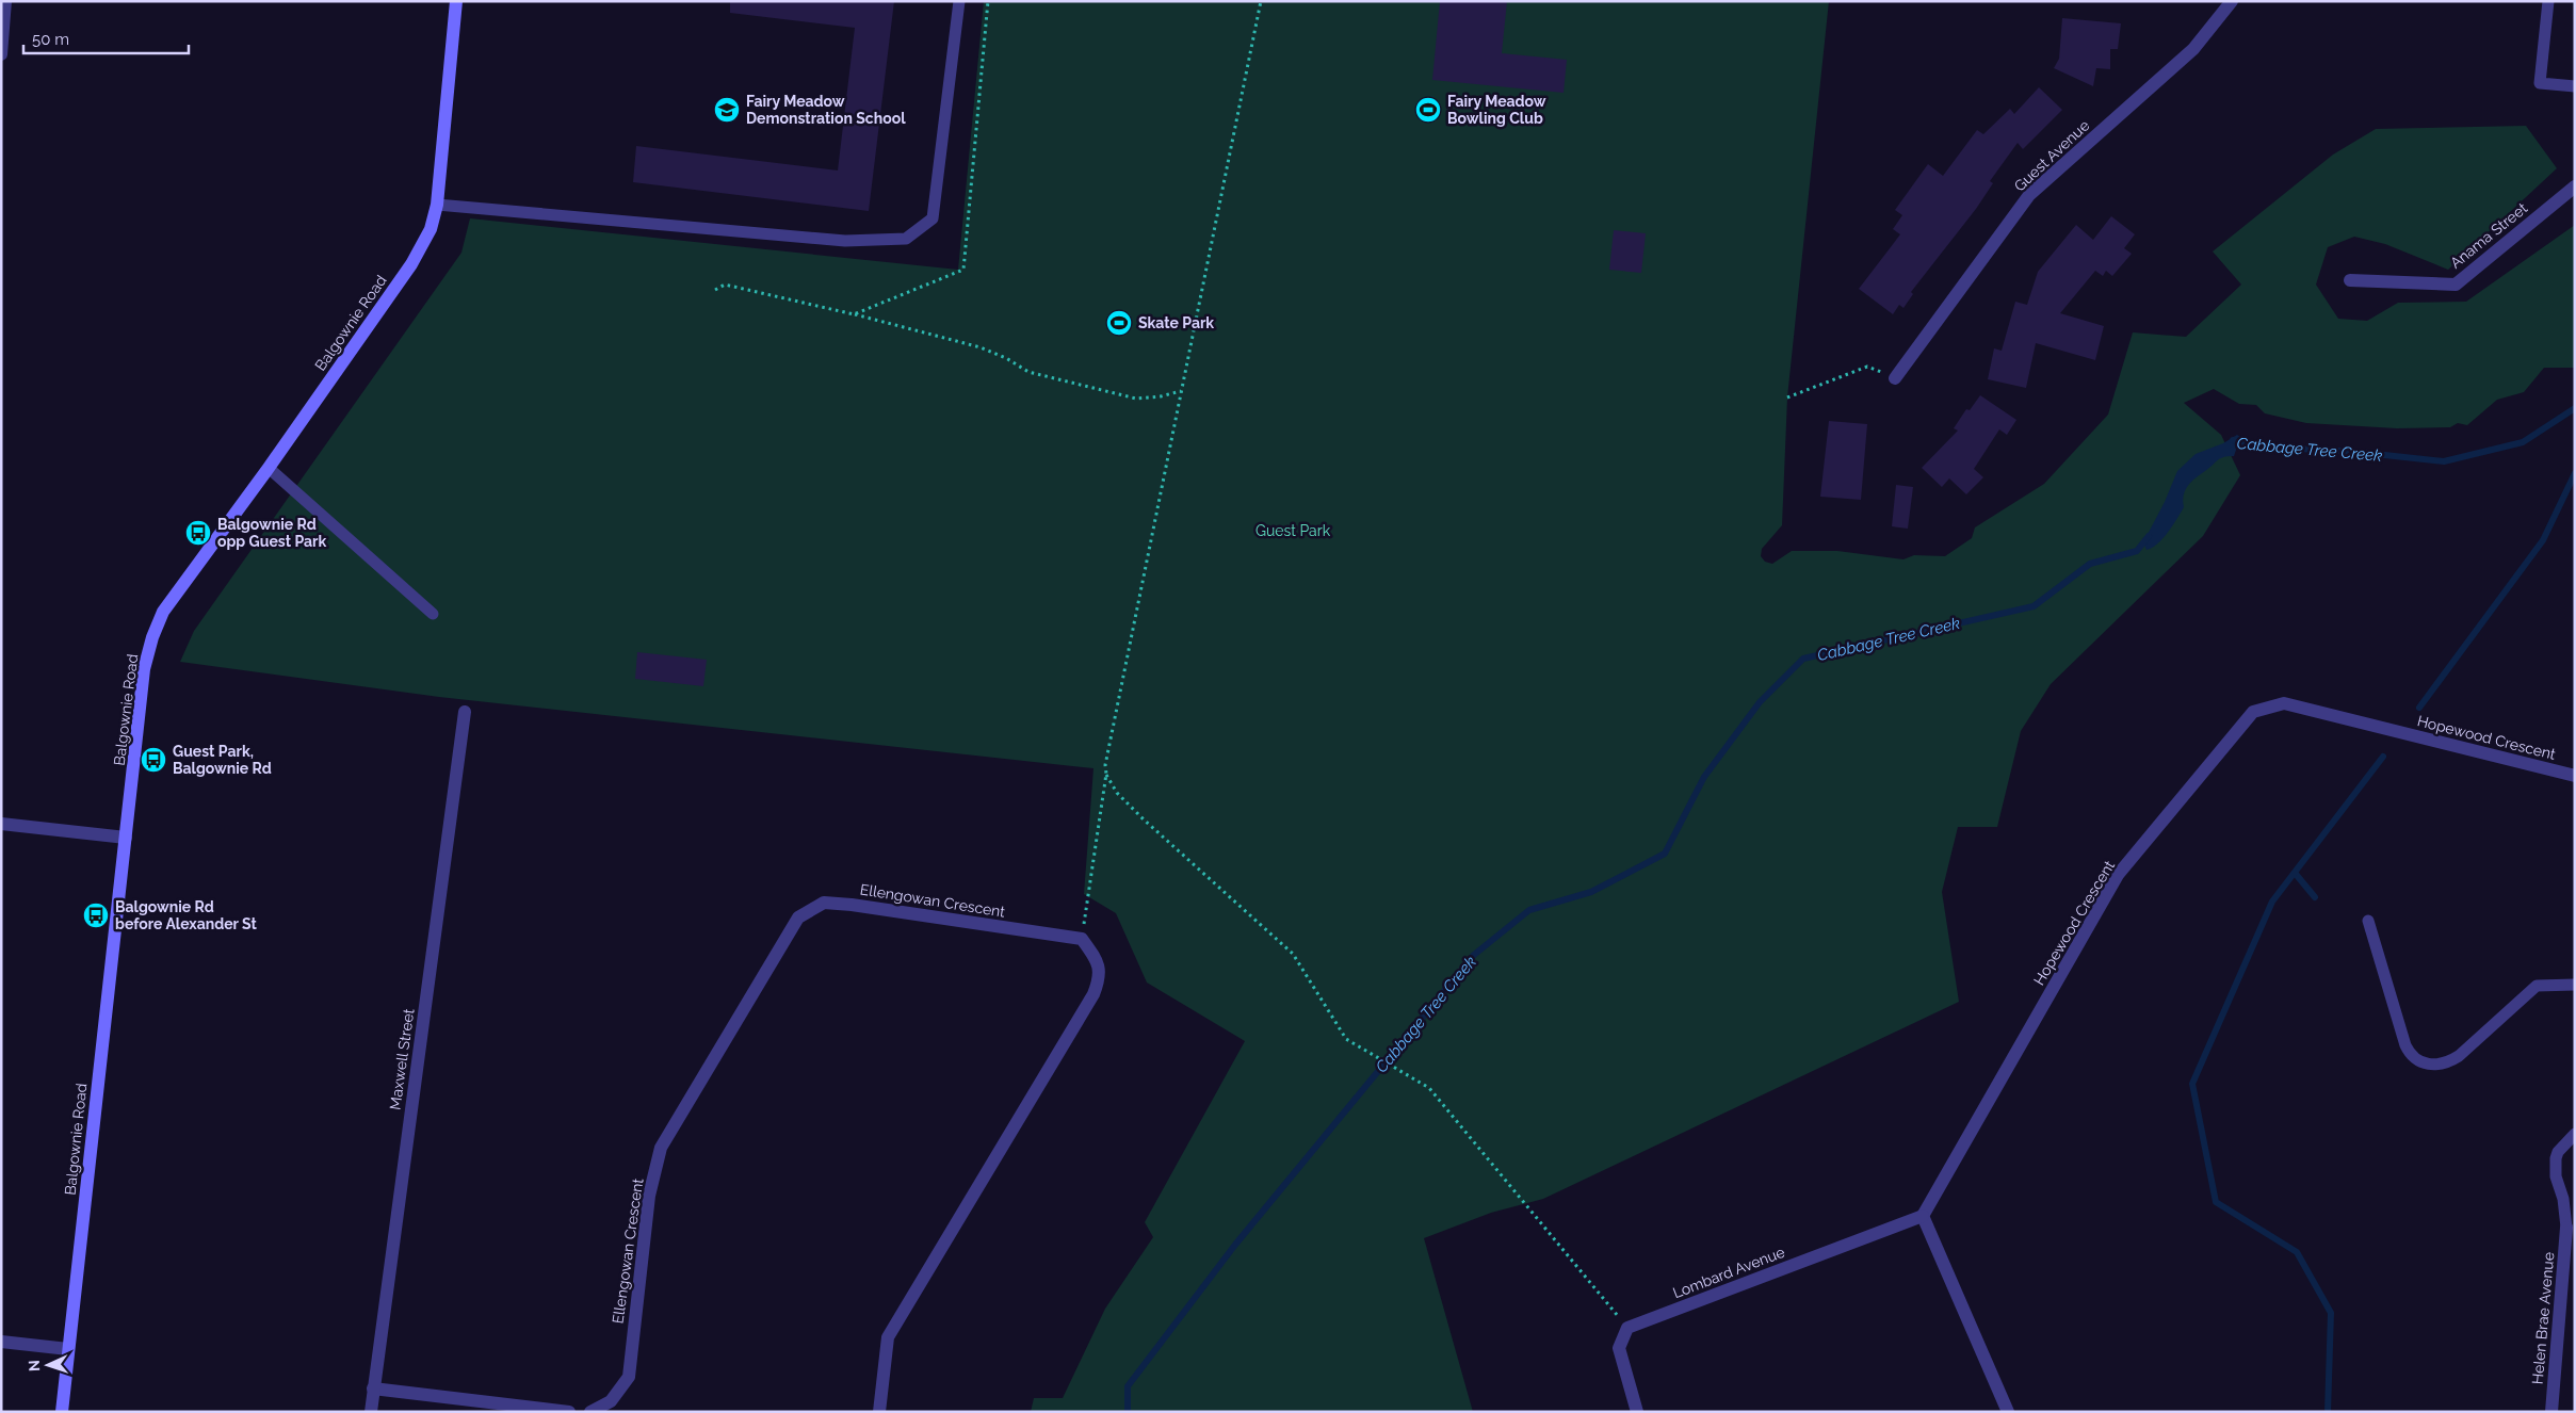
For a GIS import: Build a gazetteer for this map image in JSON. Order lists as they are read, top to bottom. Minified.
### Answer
{"streets":{"main road":["Balgownie Road"],"street":["Guest Avenue","Anama Street","Hopewood Crescent","Ellengowan Crescent","Maxwell Street","Lombard Avenue","Helen Brae Avenue"]},"crossings":[["Hopewood Crescent","Lombard Avenue"]],"water":["Cabbage Tree Creek"],"parks":["Guest Park"],"places":{"school or university":["Fairy Meadow Demonstration School"],"sports":["Fairy Meadow Bowling Club","Skate Park"],"bus stop":["Balgownie Rd opp Guest Park","Guest Park, Balgownie Rd","Balgownie Rd before Alexander St"]},"scale_bar":"50 m","north":"left"}
